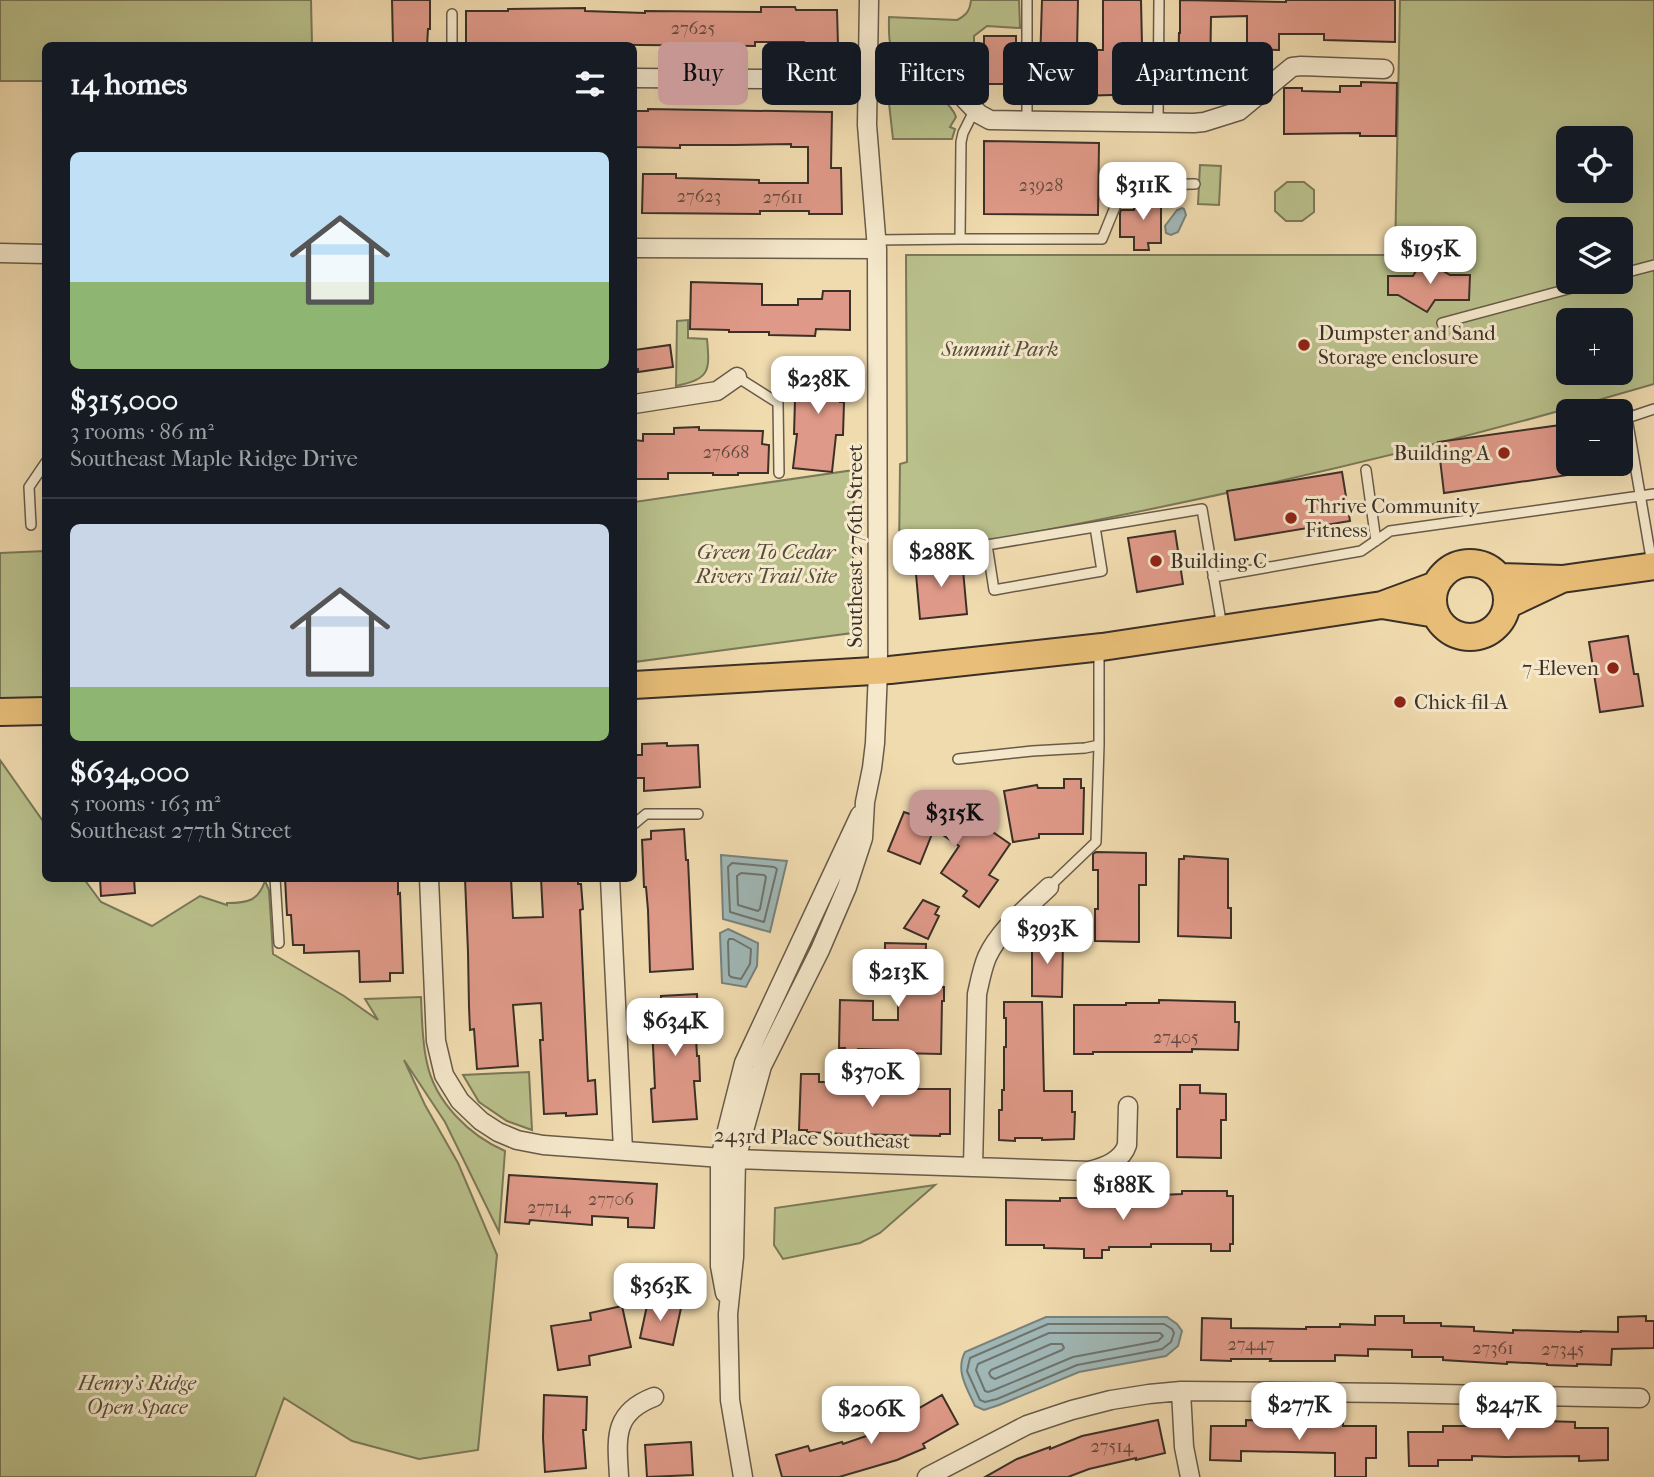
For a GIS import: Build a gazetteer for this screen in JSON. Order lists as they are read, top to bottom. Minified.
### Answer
{"streets":{"street":["Southeast 276th Street","243rd Place Southeast"]},"crossings":[["Southeast 276th Street","243rd Place Southeast"]],"parks":["Summit Park","Green To Cedar Rivers Trail Site","Henry's Ridge Open Space"],"places":["Dumpster and Sand Storage enclosure","Building A","Thrive Community Fitness","Building C","7-Eleven","Chick-fil-A"],"house_numbers":["27625","23928","27623","27611","27668","27405","27706","27714","27447","27361","27345","27514"],"page":{"chip":["Buy","Rent","Filters","New","Apartment"],"heading":"14 homes","map_buttons":["+","−"],"list":[{"name":"$315,000","note":"3 rooms · 86 m² · Southeast Maple Ridge Drive"},{"name":"$634,000","note":"5 rooms · 163 m² · Southeast 277th Street"}],"price":["$311K","$195K","$238K","$288K","$315K","$393K","$213K","$634K","$370K","$188K","$363K","$277K","$247K","$206K"]}}
